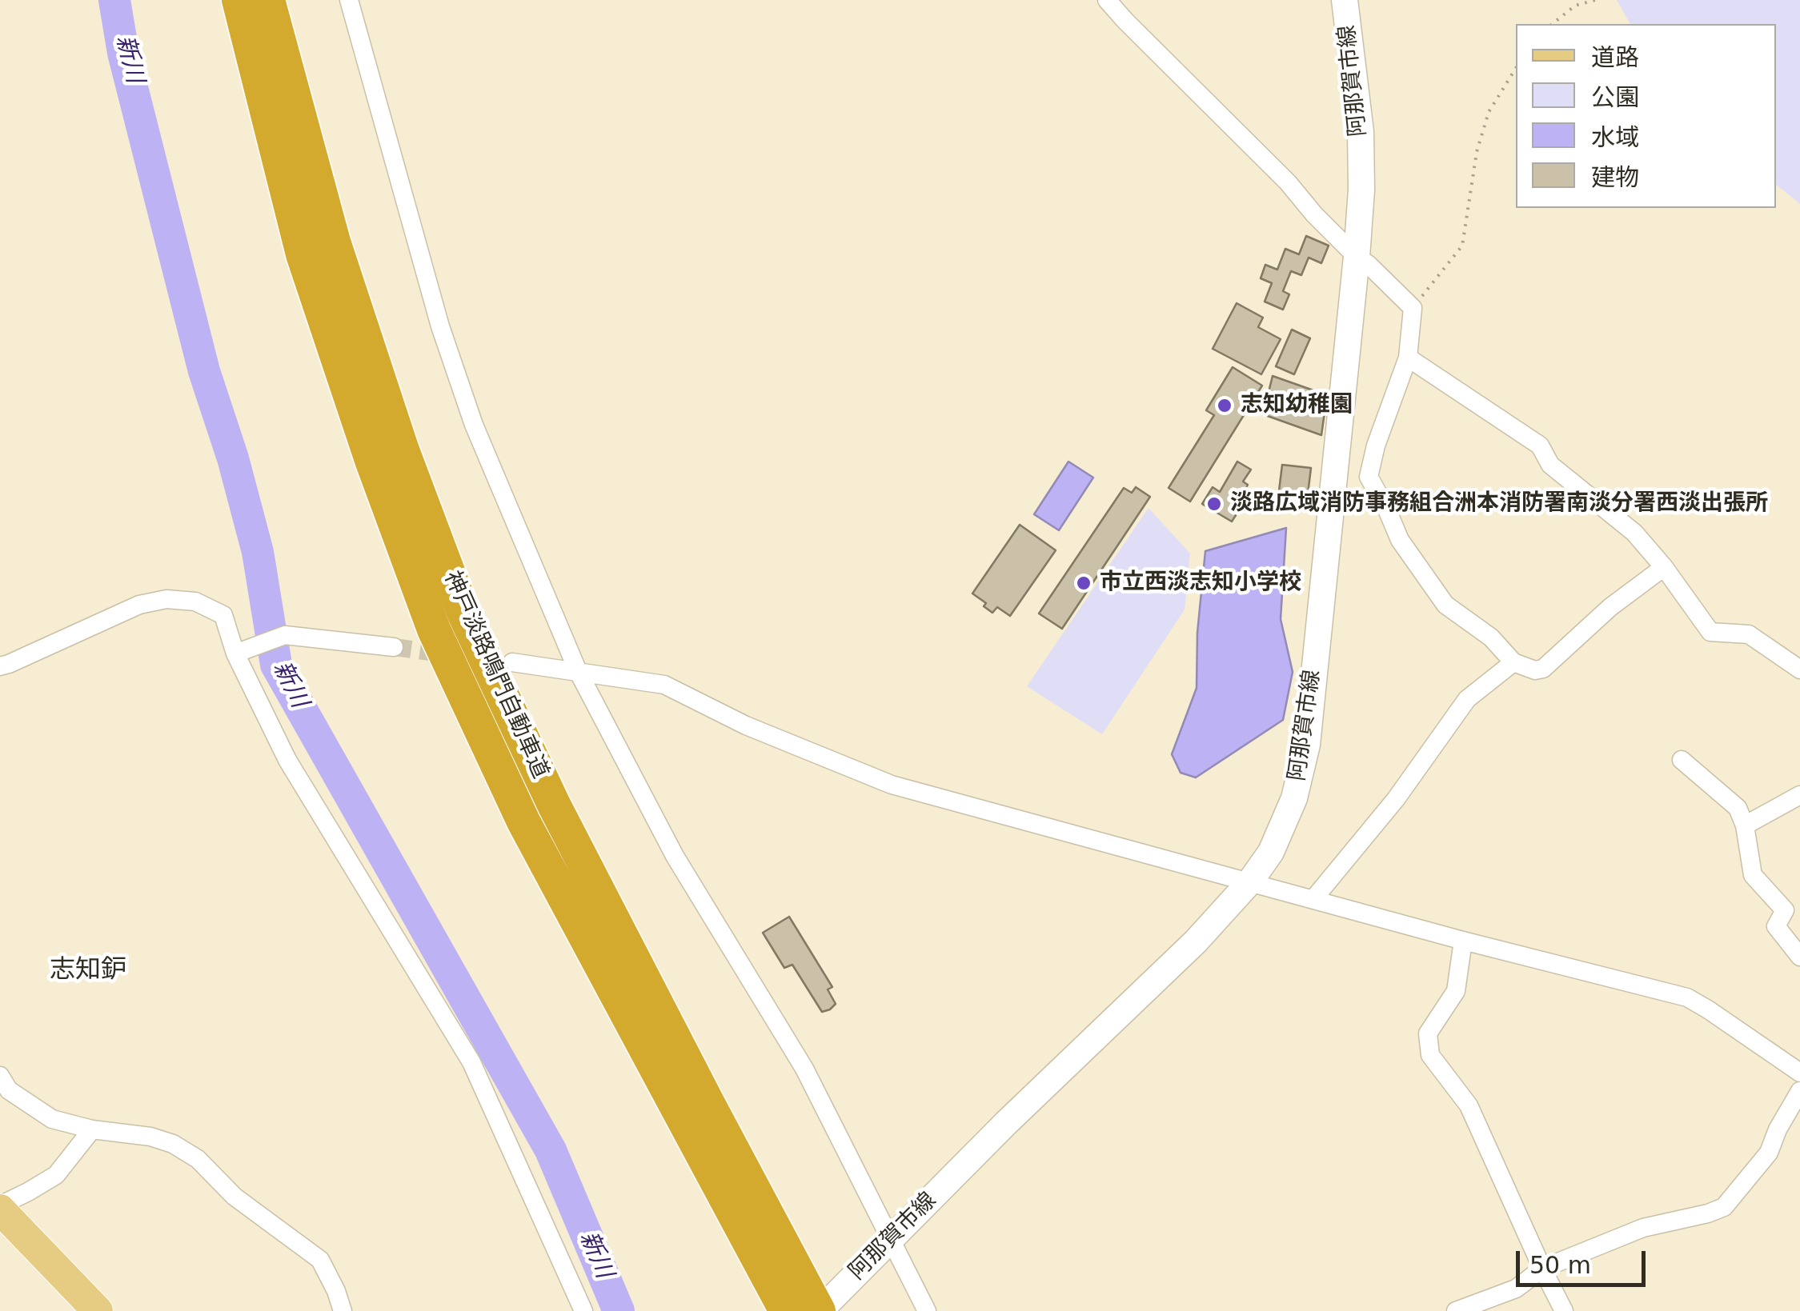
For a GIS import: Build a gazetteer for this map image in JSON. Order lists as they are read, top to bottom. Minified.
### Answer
{"streets":{"highway":["神戸淡路鳴門自動車道"],"main road":["阿那賀市線"]},"crossings":[["阿那賀市線","神戸淡路鳴門自動車道"]],"districts":["志知鈩"],"water":["新川"],"places":["志知幼稚園","淡路広域消防事務組合洲本消防署南淡分署西淡出張所","市立西淡志知小学校"],"legend":["道路","公園","水域","建物"],"scale_bar":"50 m"}
